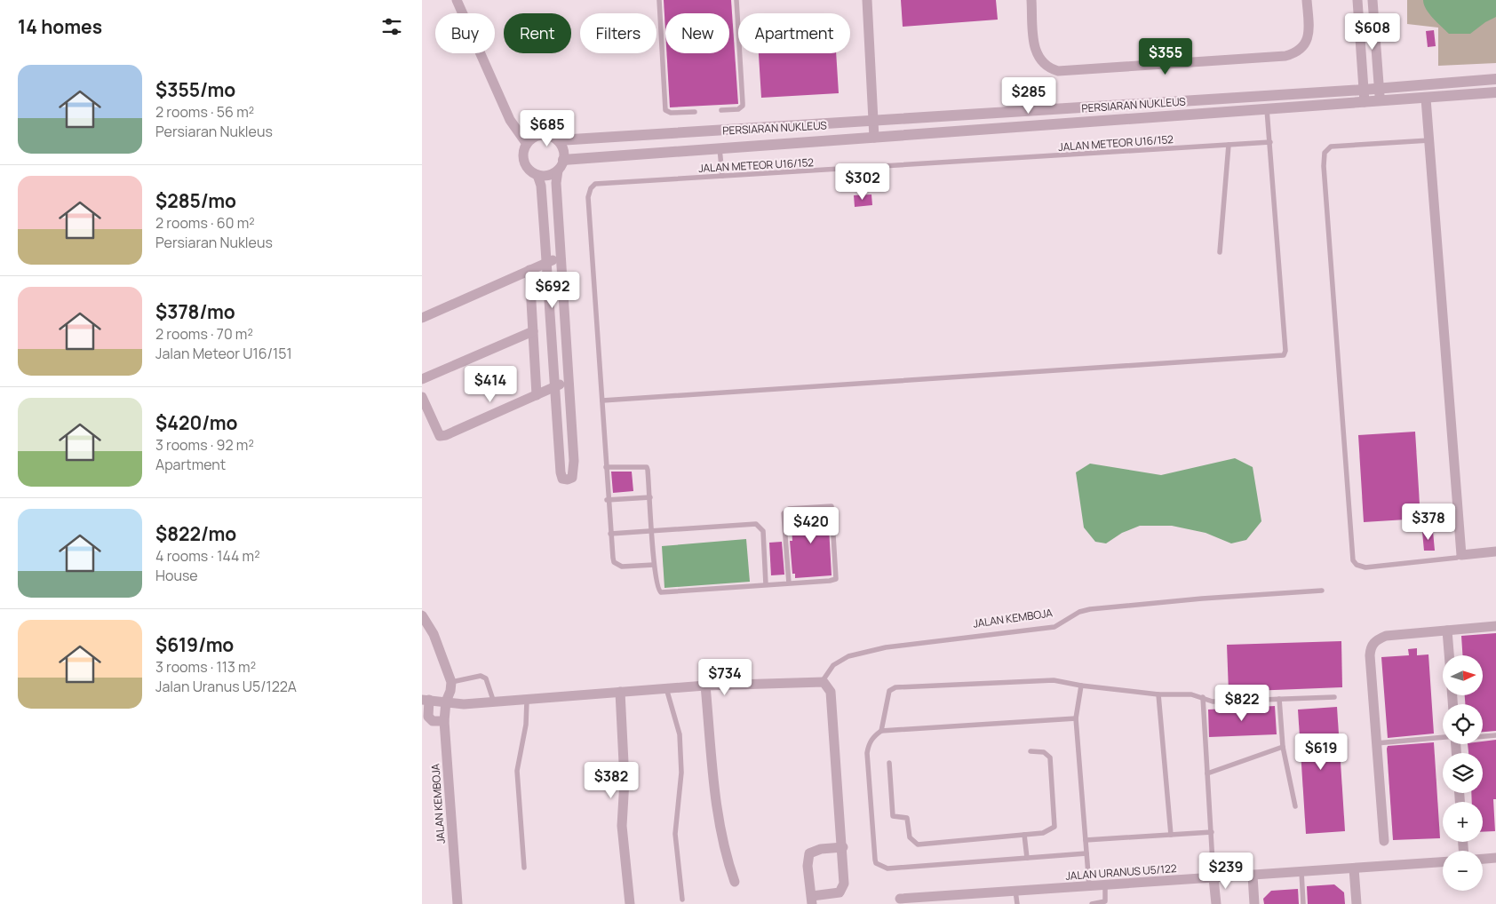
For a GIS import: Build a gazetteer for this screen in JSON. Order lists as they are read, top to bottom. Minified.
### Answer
{"streets":{"street":["PERSIARAN NUKLEUS","JALAN KEMBOJA","JALAN URANUS U5/122"],"lane":["JALAN METEOR U16/152"]},"north":"right","page":{"heading":"14 homes","price":["$608","$355","$285","$685","$302","$692","$414","$378","$420","$734","$822","$619","$382","$239"],"chip":["Buy","Rent","Filters","New","Apartment"],"list":[{"name":"$355/mo","note":"2 rooms · 56 m² · Persiaran Nukleus"},{"name":"$285/mo","note":"2 rooms · 60 m² · Persiaran Nukleus"},{"name":"$378/mo","note":"2 rooms · 70 m² · Jalan Meteor U16/151"},{"name":"$420/mo","note":"3 rooms · 92 m² · Apartment"},{"name":"$822/mo","note":"4 rooms · 144 m² · House"},{"name":"$619/mo","note":"3 rooms · 113 m² · Jalan Uranus U5/122A"}],"map_buttons":["+","−"]}}
